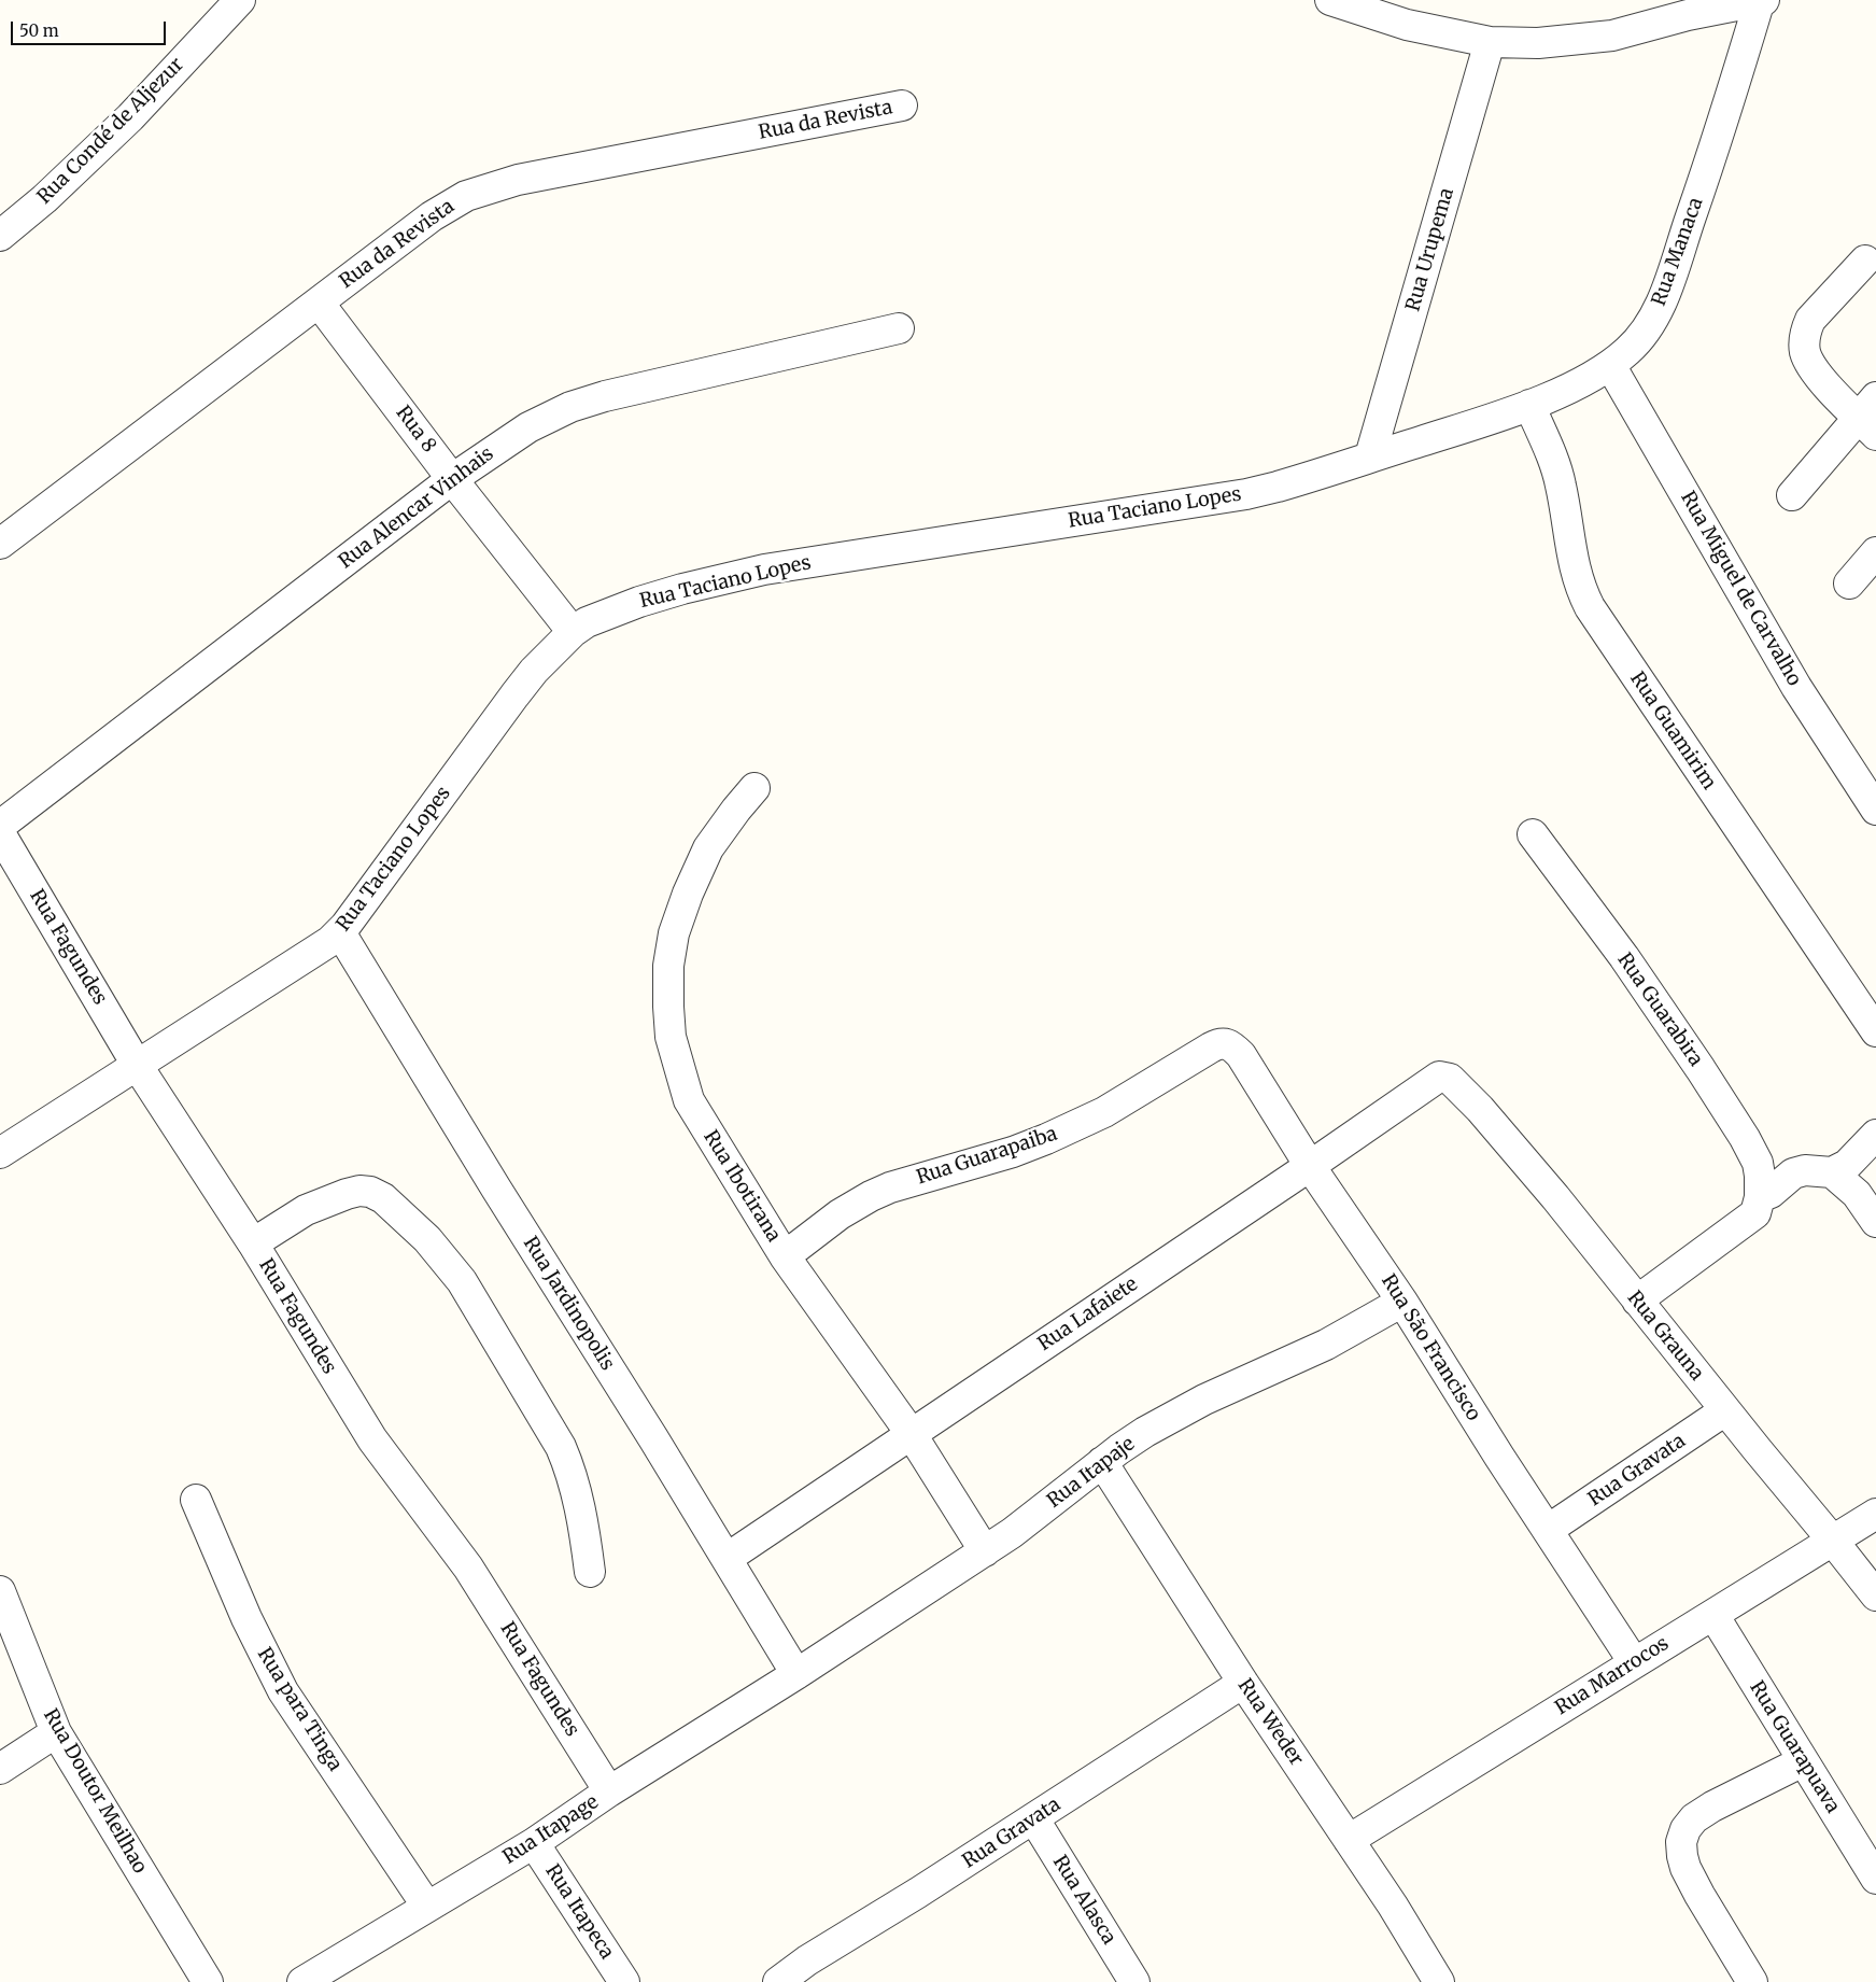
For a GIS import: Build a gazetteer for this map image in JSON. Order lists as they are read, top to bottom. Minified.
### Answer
{"streets":{"street":["Rua da Revista","Rua Condé de Aljezur","Rua Urupema","Rua Manaca","Rua 8","Rua Alencar Vinhais","Rua Taciano Lopes","Rua Miguel de Carvalho","Rua Guamirim","Rua Fagundes","Rua Guarabira","Rua Guarapaiba","Rua Ibotirana","Rua Jardinopolis","Rua Lafaiete","Rua Grauna","Rua São Francisco","Rua Gravata","Rua Itapaje","Rua Marrocos","Rua para Tinga","Rua Weder","Rua Guarapuava","Rua Doutor Meilhao","Rua Itapage","Rua Alasca","Rua Itapeca"]},"crossings":[["Rua da Revista","Rua 8"],["Rua Urupema","Rua Manaca"],["Rua Urupema","Rua Taciano Lopes"],["Rua Manaca","Rua Taciano Lopes"],["Rua Manaca","Rua Miguel de Carvalho"],["Rua Manaca","Rua Guamirim"],["Rua 8","Rua Alencar Vinhais"],["Rua 8","Rua Taciano Lopes"],["Rua Taciano Lopes","Rua Fagundes"],["Rua Taciano Lopes","Rua Jardinopolis"],["Rua Fagundes","Rua Itapage"],["Rua Guarapaiba","Rua Ibotirana"],["Rua Guarapaiba","Rua São Francisco"],["Rua Ibotirana","Rua Lafaiete"],["Rua Ibotirana","Rua Itapaje"],["Rua Jardinopolis","Rua Lafaiete"],["Rua Jardinopolis","Rua Itapaje"],["Rua Jardinopolis","Rua Itapage"],["Rua Lafaiete","Rua Grauna"],["Rua Lafaiete","Rua São Francisco"],["Rua Grauna","Rua Gravata"],["Rua Grauna","Rua Marrocos"],["Rua São Francisco","Rua Gravata"],["Rua São Francisco","Rua Itapaje"],["Rua São Francisco","Rua Marrocos"],["Rua Gravata","Rua Weder"],["Rua Gravata","Rua Alasca"],["Rua Itapaje","Rua Weder"],["Rua Itapaje","Rua Itapage"],["Rua Marrocos","Rua Weder"],["Rua Marrocos","Rua Guarapuava"],["Rua para Tinga","Rua Itapage"],["Rua Itapage","Rua Itapeca"]],"scale_bar":"50 m"}
